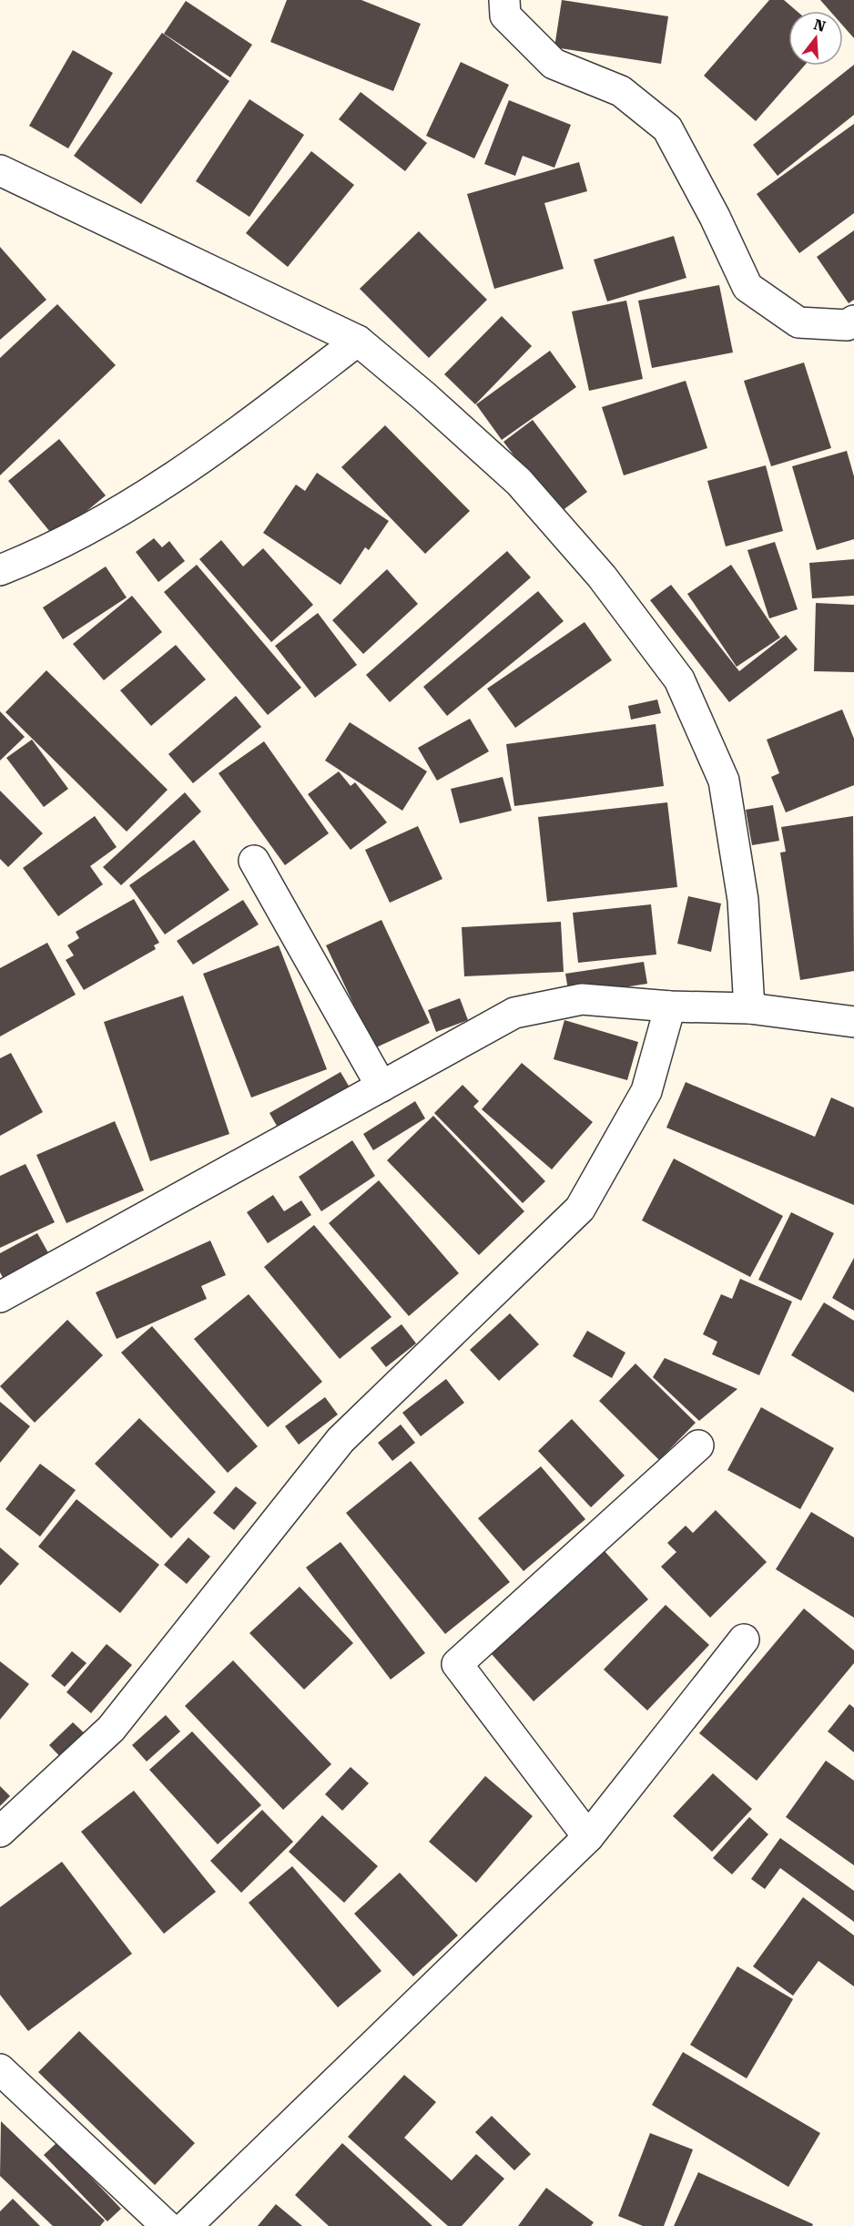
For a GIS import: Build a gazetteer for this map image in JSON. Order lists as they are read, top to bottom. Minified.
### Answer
{"north":"top"}
